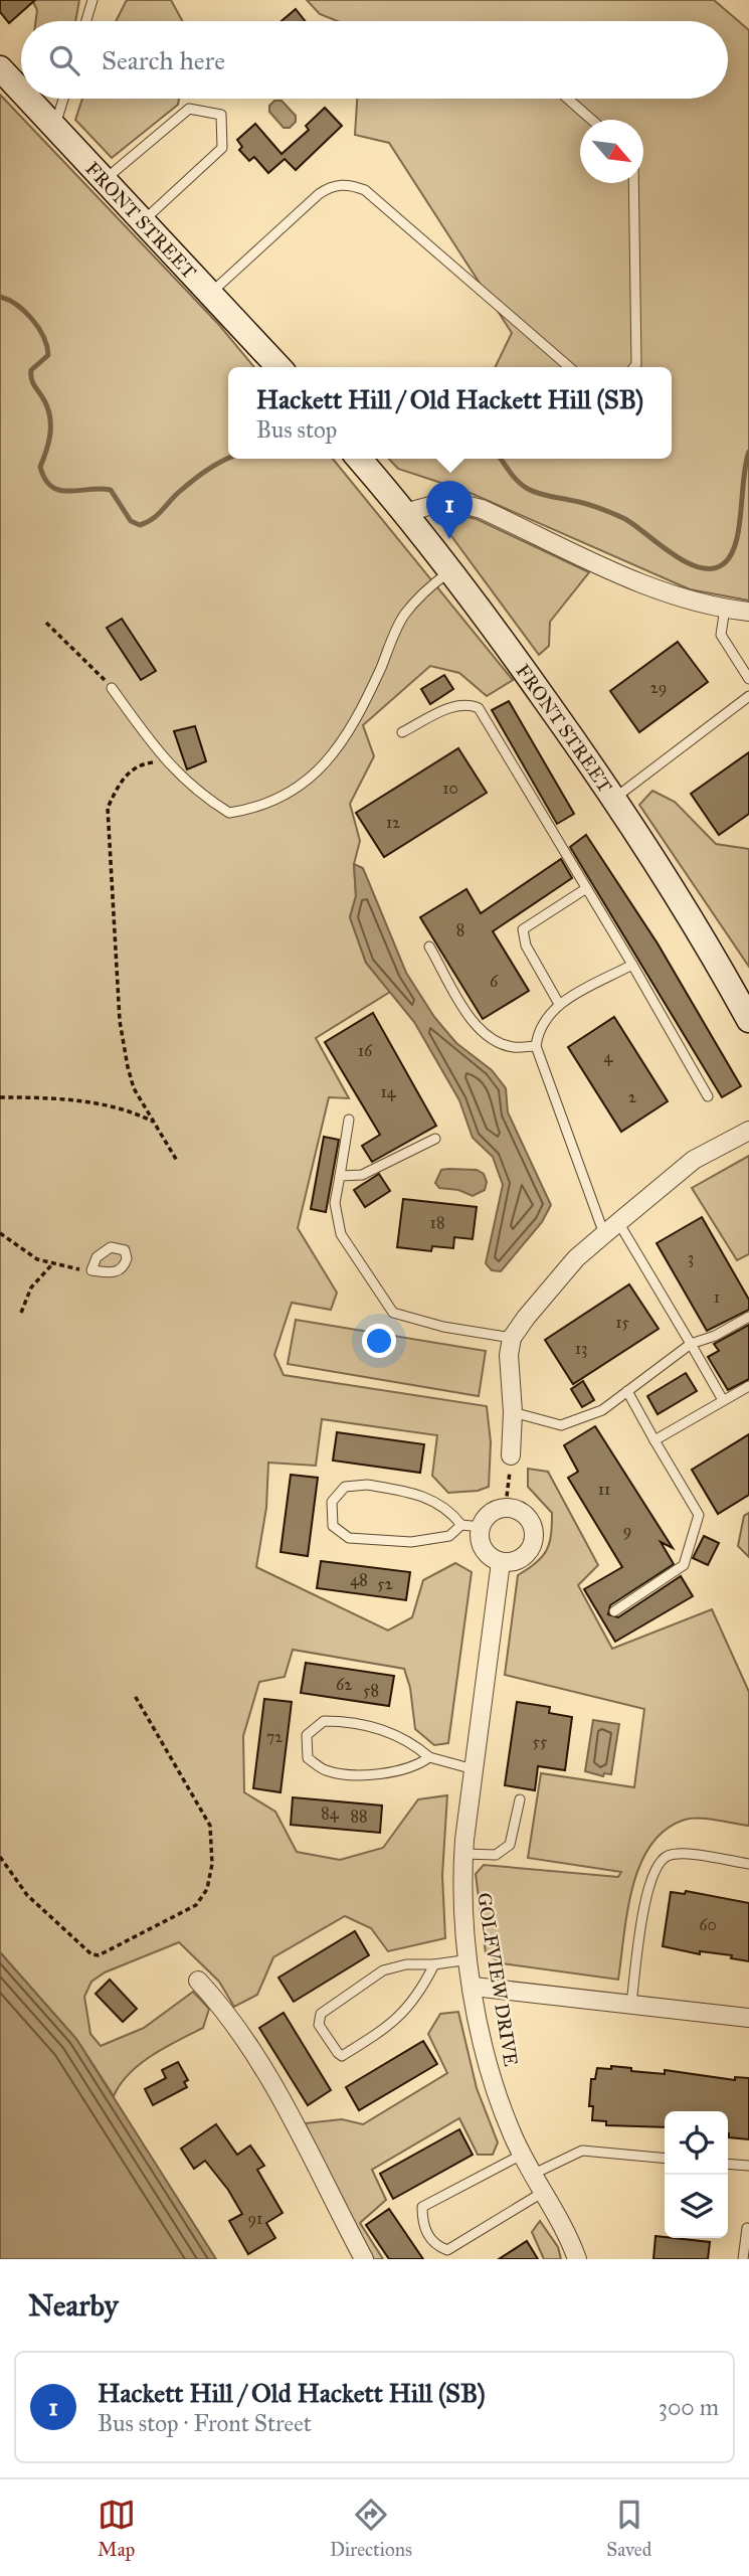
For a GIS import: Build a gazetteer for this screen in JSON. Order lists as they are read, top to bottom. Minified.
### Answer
{"streets":{"main road":["FRONT STREET"],"street":["GOLFVIEW DRIVE"]},"house_numbers":["29","10","12","8","6","16","4","14","2","18","3","1","15","13","11","9","48","52","62","58","72","55","84","88","60","91"],"north":"bottom right","page":{"search":"Search here","popup":["Hackett Hill / Old Hackett Hill (SB)","Bus stop"],"pins":"1","heading":"Nearby","list":[{"mark":"1","name":"Hackett Hill / Old Hackett Hill (SB)","note":"Bus stop · Front Street","value":"300 m"}],"nav":["Map","Directions","Saved"]}}
